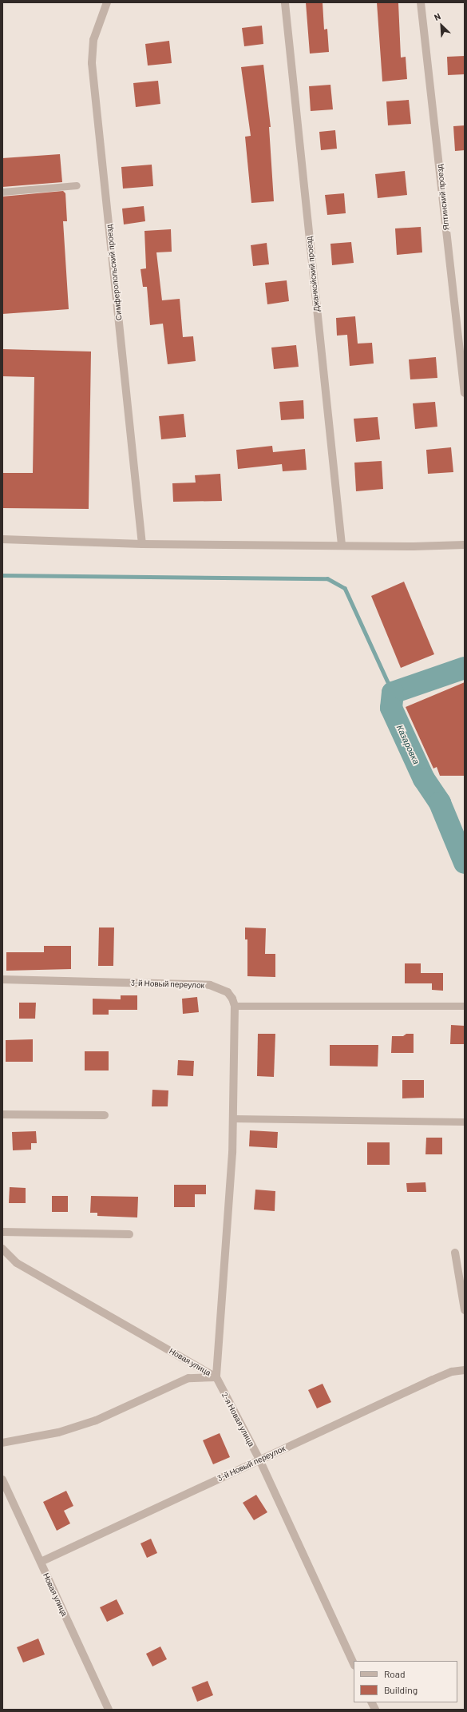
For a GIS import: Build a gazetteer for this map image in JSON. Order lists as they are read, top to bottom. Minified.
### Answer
{"streets":{"street":["Ялтинский проезд","Симферопольский проезд","Джанкойский проезд","3-й Новый переулок","Новая улица","2-я Новая улица"]},"crossings":[["3-й Новый переулок","Новая улица"],["3-й Новый переулок","2-я Новая улица"],["Новая улица","2-я Новая улица"]],"water":["Казаровка"],"legend":["Road","Building"],"north":"top left"}
